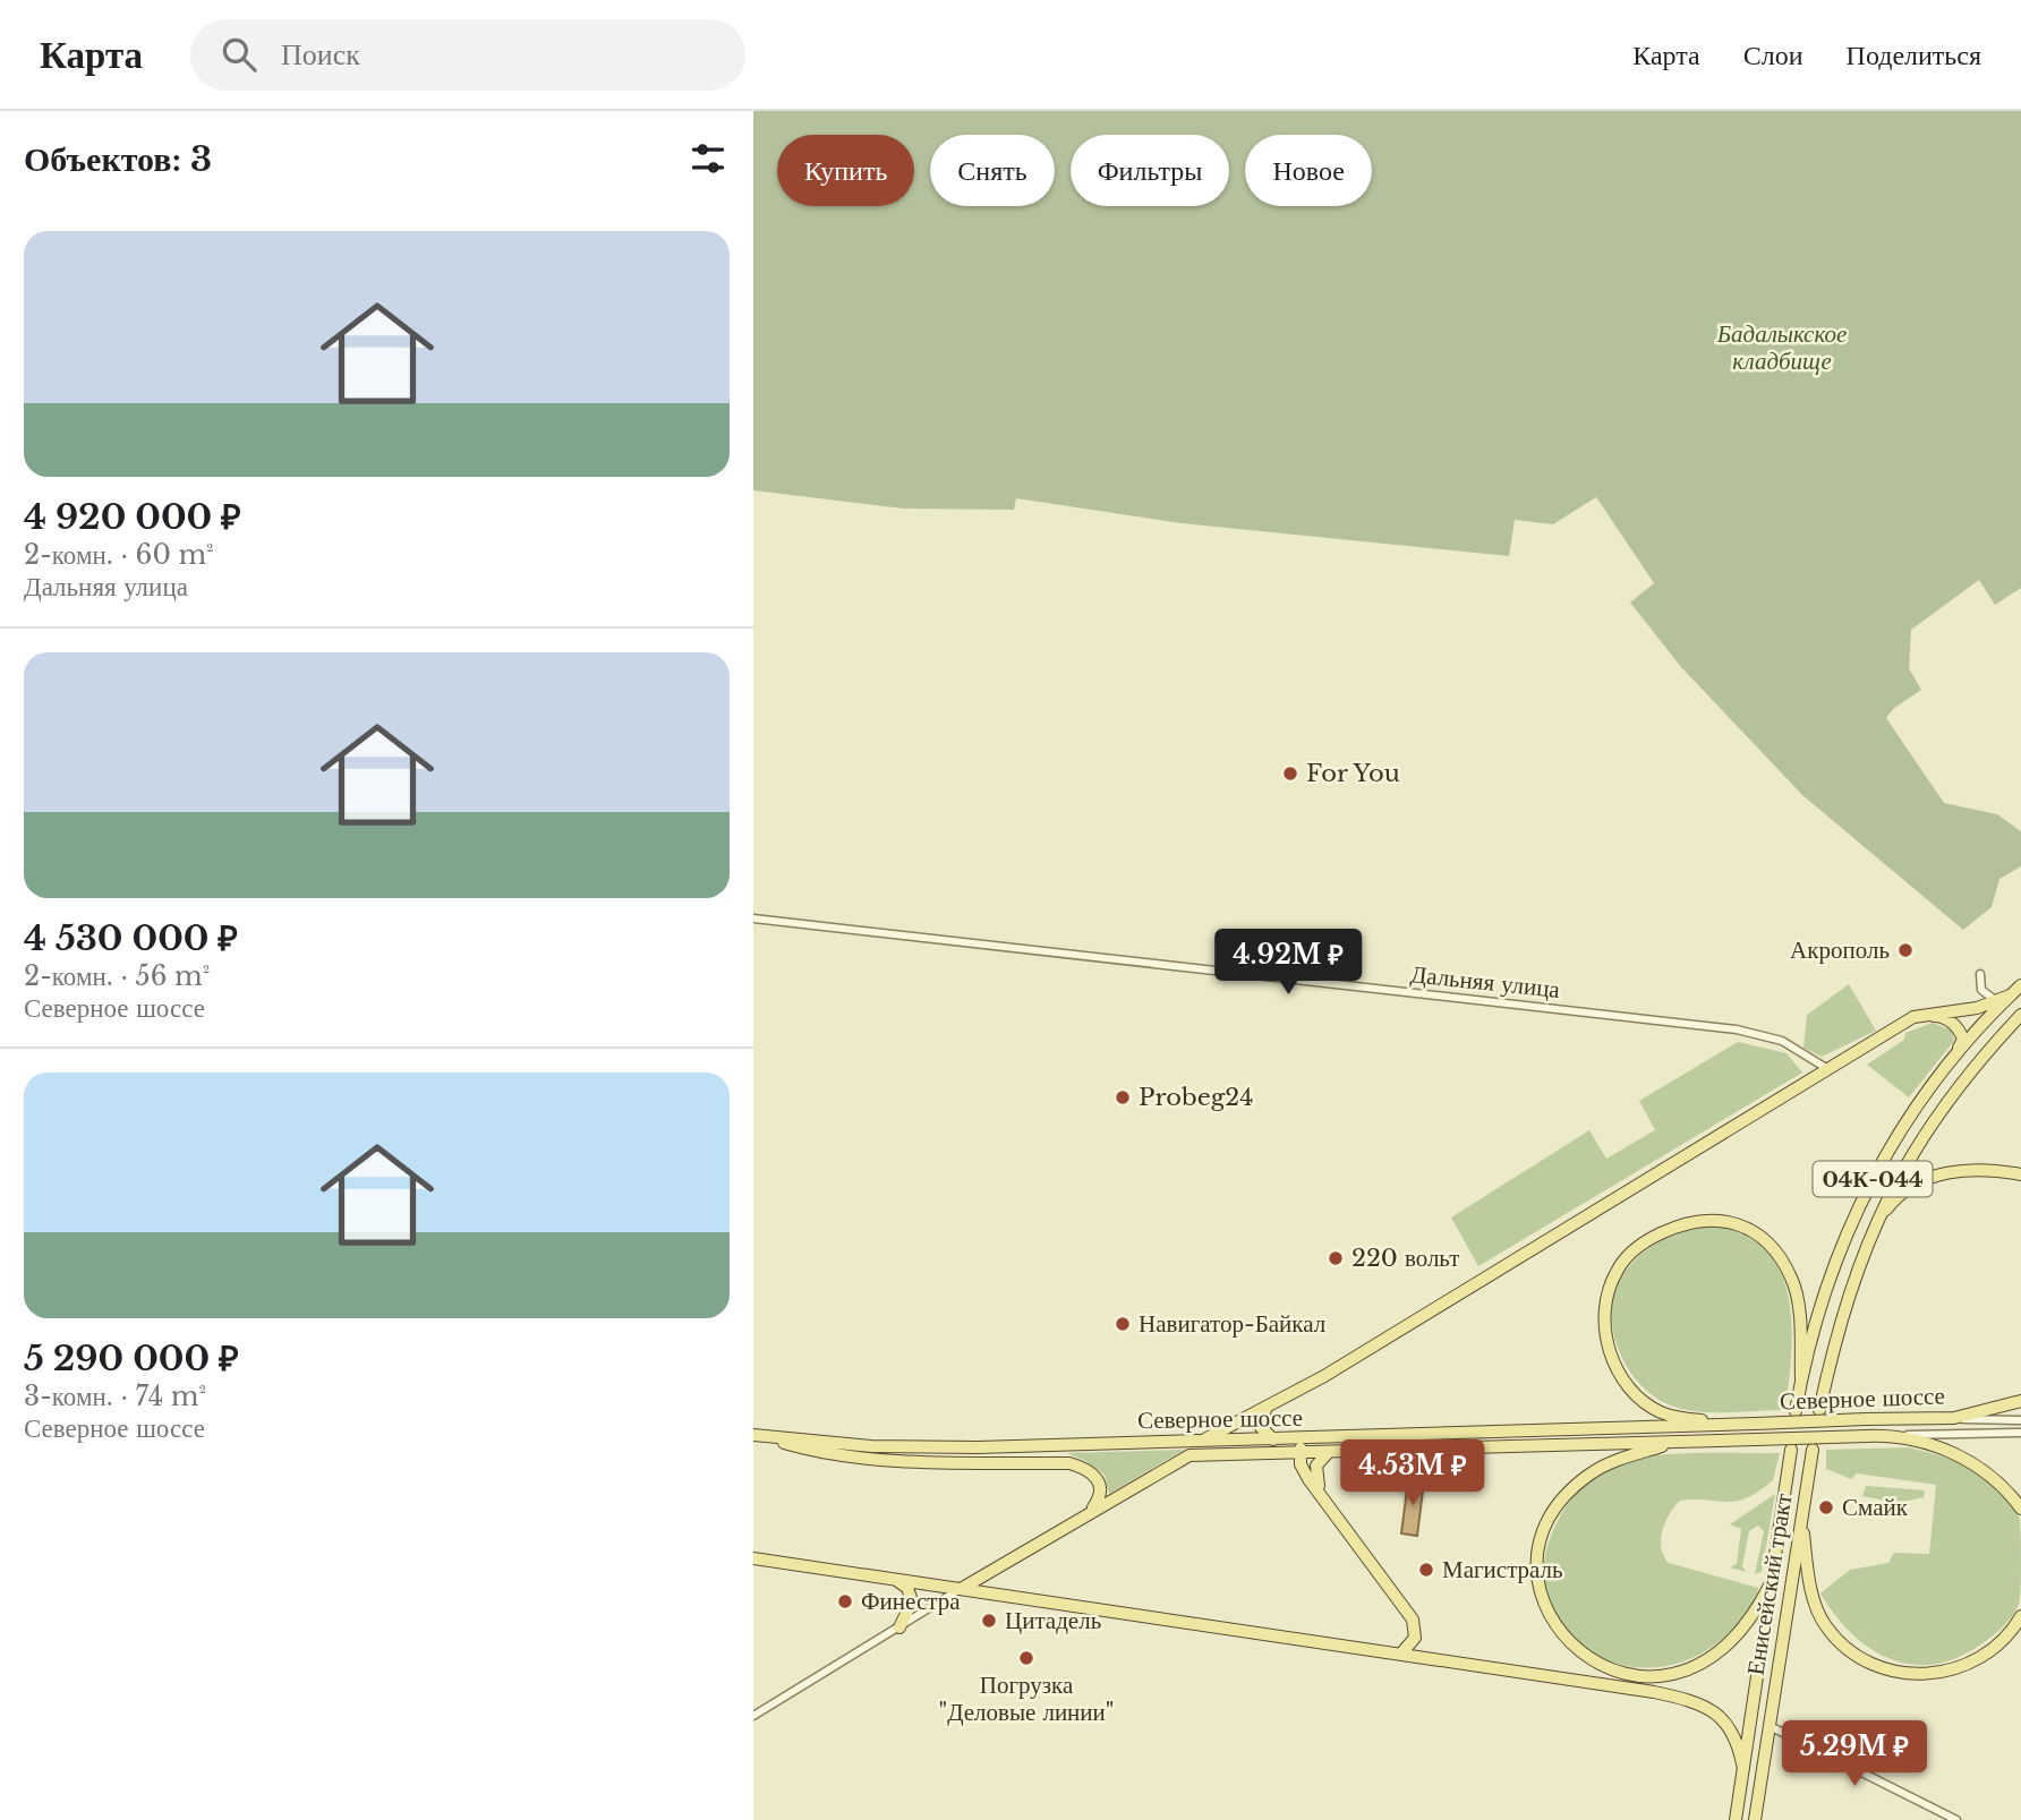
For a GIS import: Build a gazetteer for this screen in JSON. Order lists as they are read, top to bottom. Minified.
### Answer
{"streets":{"main road":["04К-044","Северное шоссе","Енисейский тракт"],"street":["Дальняя улица"]},"parks":["Бадалыкское кладбище"],"places":["For You","Акрополь","Probeg24","220 вольт","Навигатор-Байкал","Смайк","Магистраль","Финестра","Цитадель","Погрузка \"Деловые линии\""],"page":{"header":"Карта","search":"Поиск","nav":["Карта","Слои","Поделиться"],"heading":"Объектов: 3","chip":["Купить","Снять","Фильтры","Новое"],"list":[{"name":"4 920 000 ₽","note":"2-комн. · 60 m² · Дальняя улица"},{"name":"4 530 000 ₽","note":"2-комн. · 56 m² · Северное шоссе"},{"name":"5 290 000 ₽","note":"3-комн. · 74 m² · Северное шоссе"}],"price":["4.92M ₽","4.53M ₽","5.29M ₽"]}}
